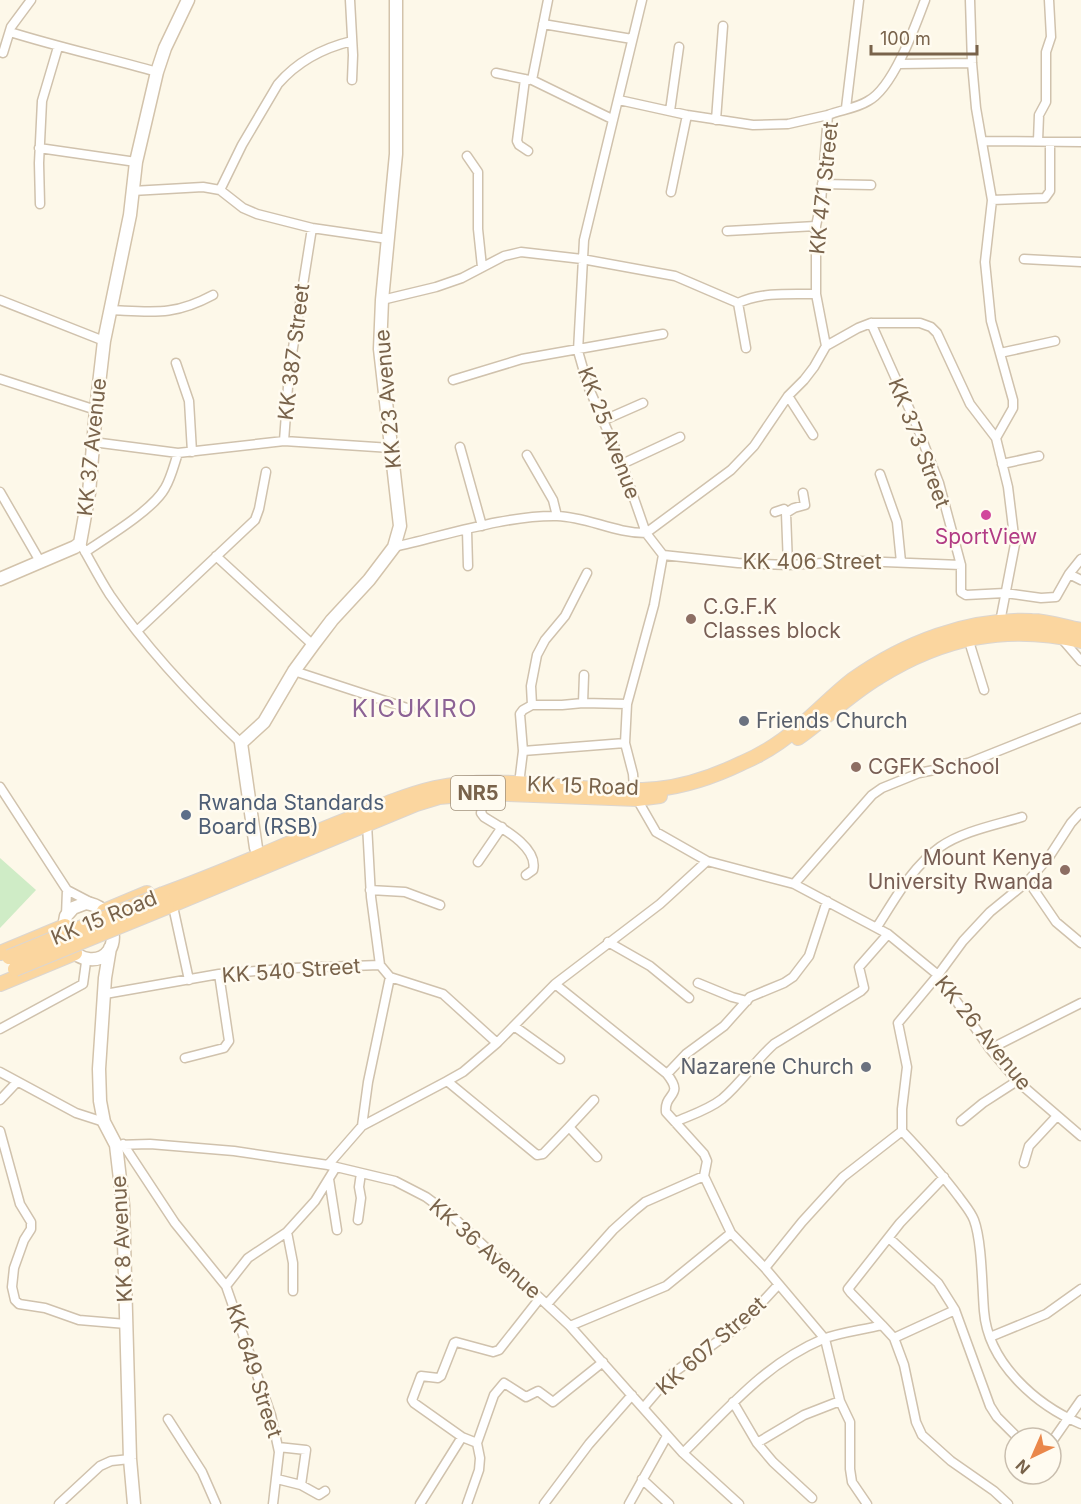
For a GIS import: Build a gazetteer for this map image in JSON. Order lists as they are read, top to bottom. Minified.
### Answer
{"streets":{"highway":["KK 15 Road","NR5"],"main road":["KK 23 Avenue","KK 37 Avenue","KK 8 Avenue"],"street":["KK 471 Street","KK 387 Street","KK 25 Avenue","KK 373 Street","KK 406 Street","KK 540 Street","KK 26 Avenue","KK 36 Avenue","KK 607 Street","KK 649 Street"]},"crossings":[["KK 387 Street","KK 23 Avenue"],["KK 25 Avenue","KK 406 Street"],["KK 373 Street","KK 406 Street"],["KK 15 Road","KK 26 Avenue"],["KK 540 Street","KK 8 Avenue"],["KK 8 Avenue","KK 36 Avenue"],["KK 36 Avenue","KK 607 Street"],["KK 36 Avenue","KK 649 Street"]],"districts":["KICUKIRO"],"places":["SportView","C.G.F.K Classes block","Friends Church","CGFK School","Rwanda Standards Board (RSB)","Mount Kenya University Rwanda","Nazarene Church"],"scale_bar":"100 m","north":"bottom left"}
